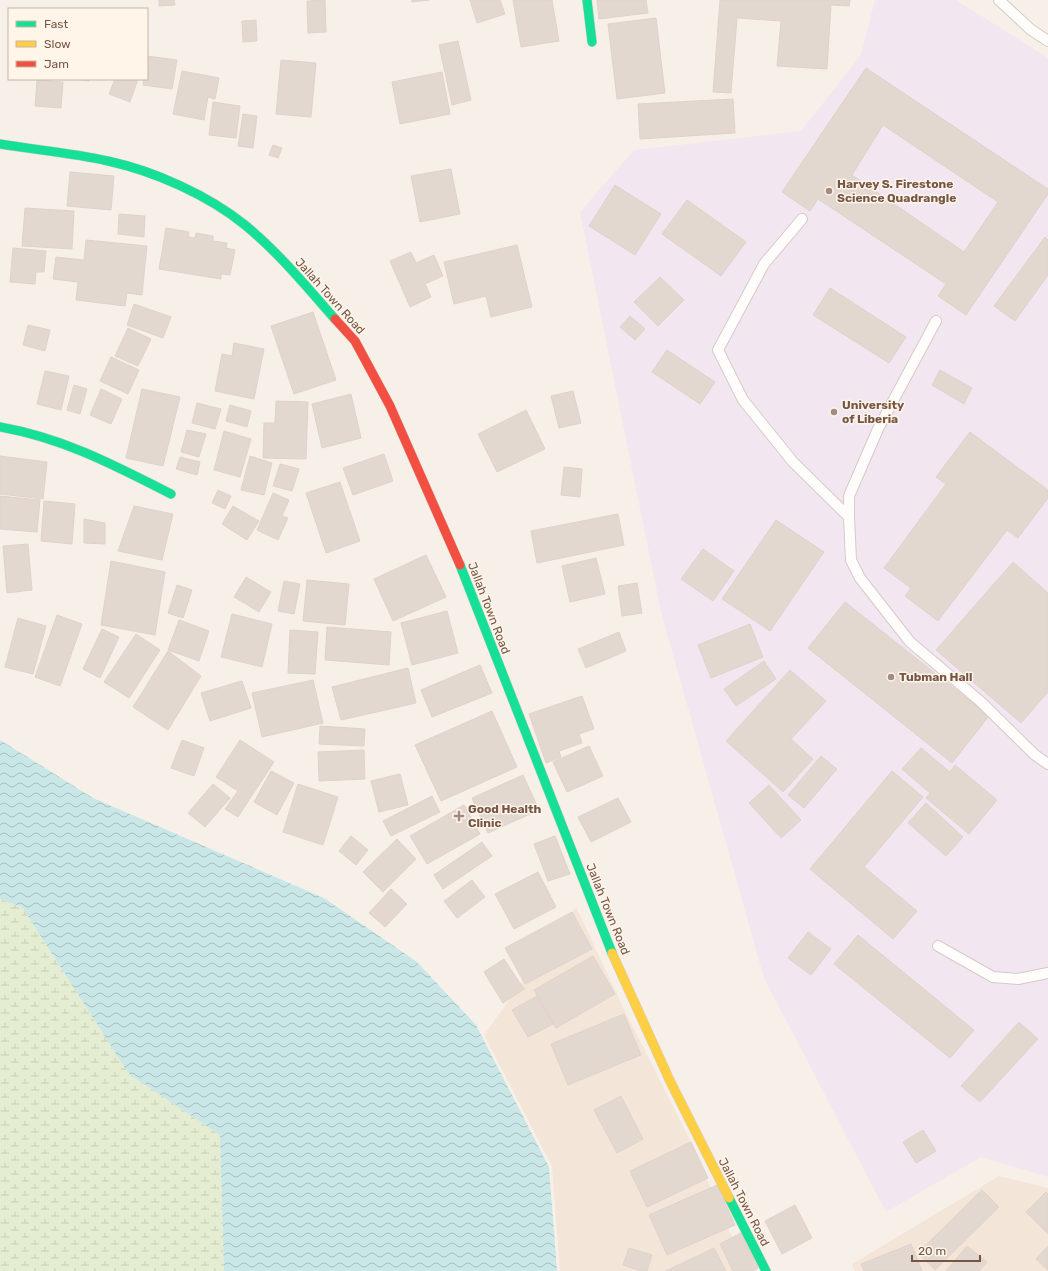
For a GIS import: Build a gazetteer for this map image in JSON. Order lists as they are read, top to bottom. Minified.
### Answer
{"streets":{"street":["Jallah Town Road"]},"places":{"other":["Harvey S. Firestone Science Quadrangle","University of Liberia","Tubman Hall"],"health":["Good Health Clinic"]},"legend":["Fast","Slow","Jam"],"scale_bar":"20 m"}
